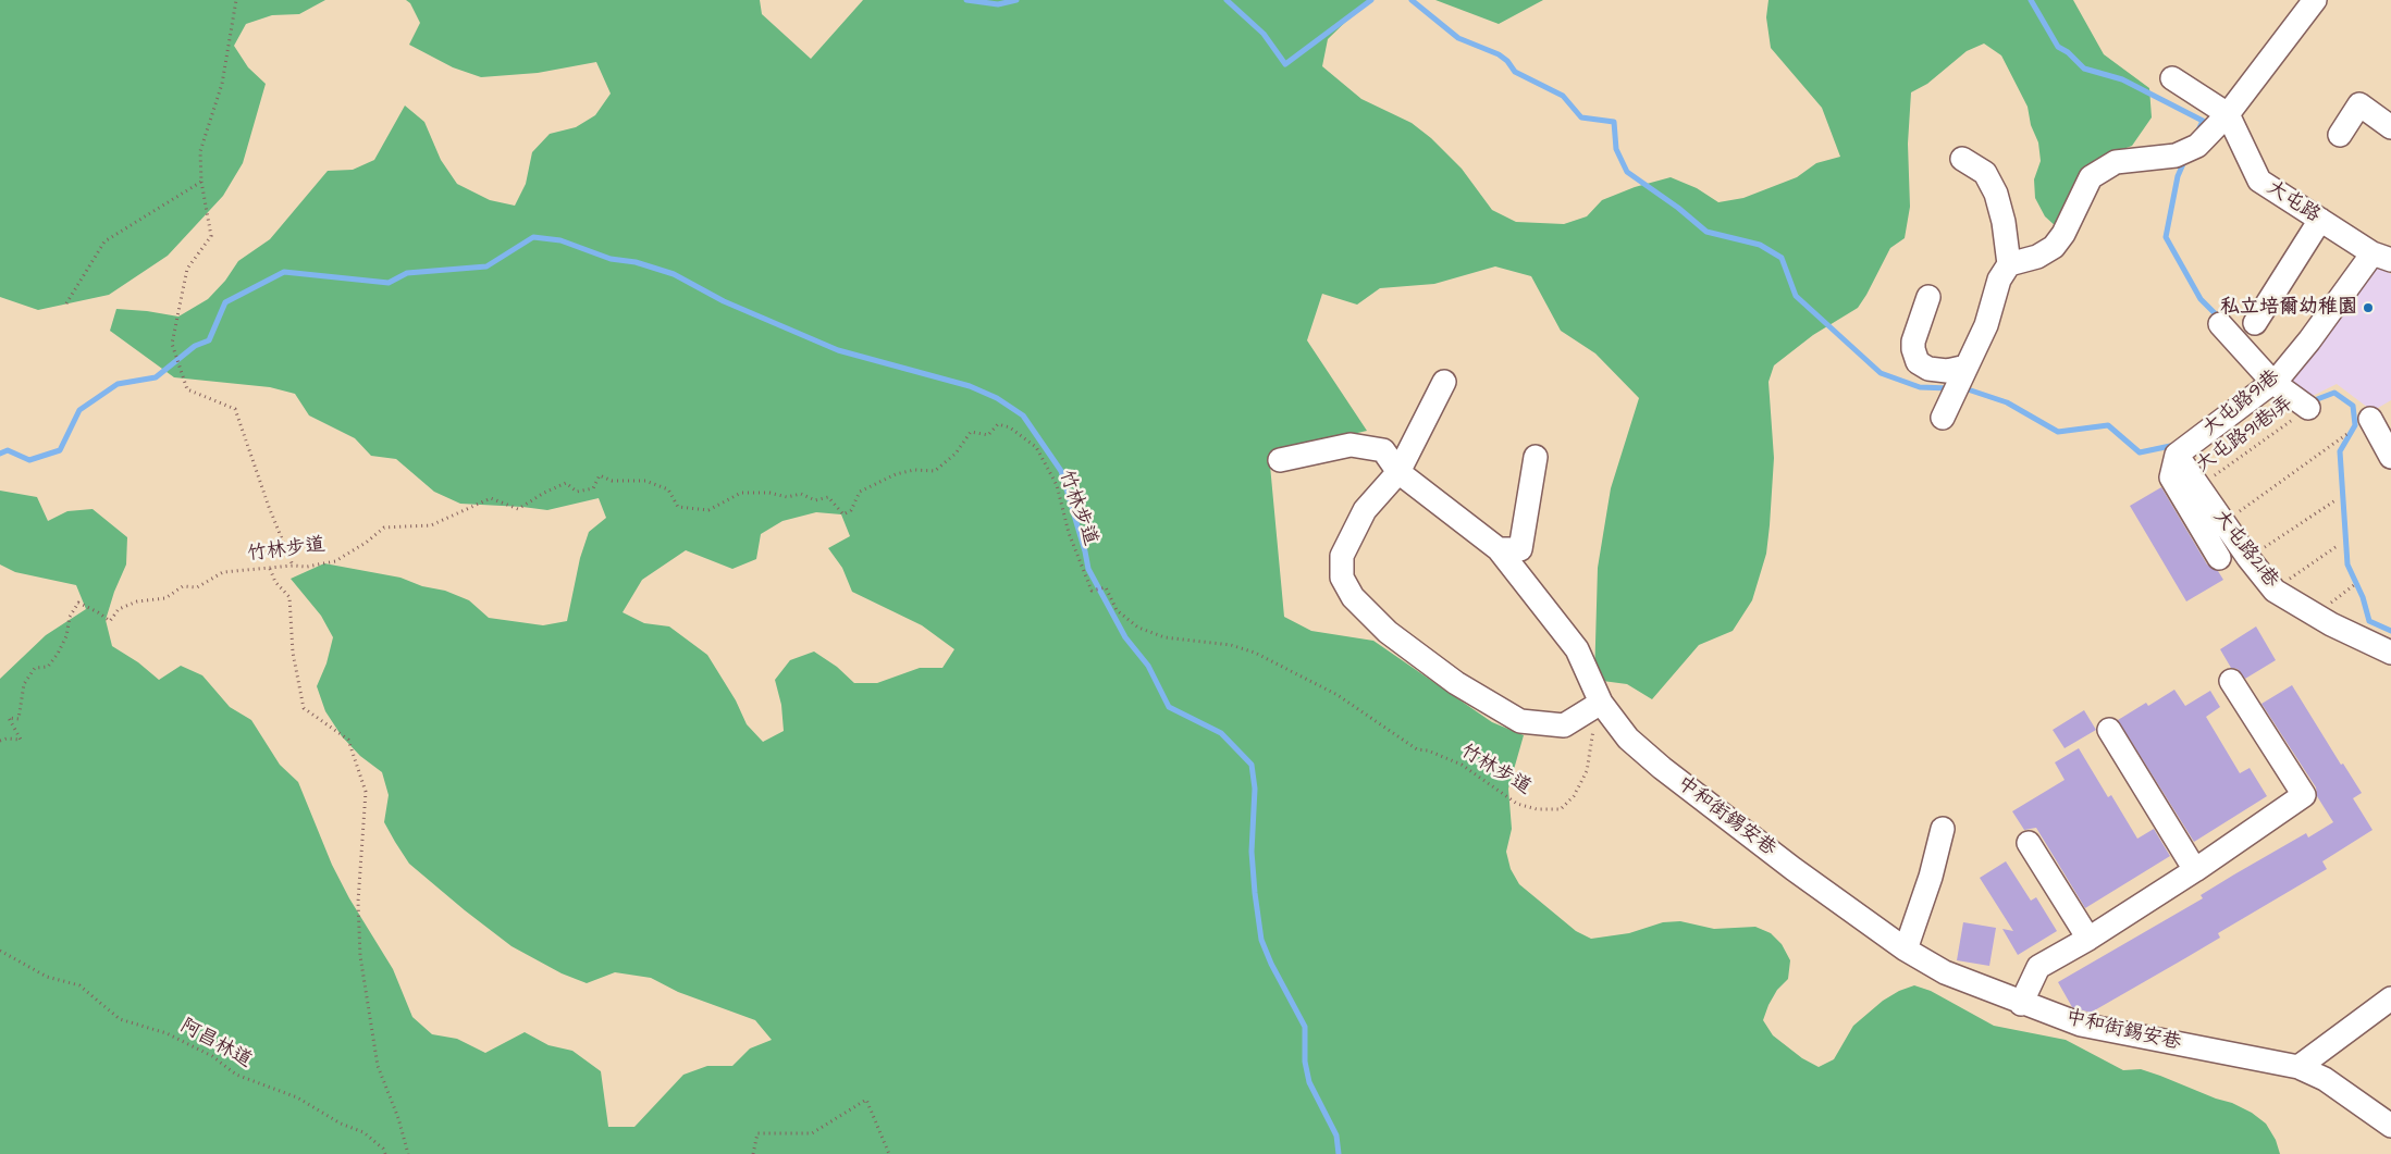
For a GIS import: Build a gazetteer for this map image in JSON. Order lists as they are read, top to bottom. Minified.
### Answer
{"streets":{"street":["大屯路","大屯路91巷","大屯路21巷","中和街錫安巷"],"path":["大屯路91巷1弄","竹林步道","阿昌林道"]},"crossings":[["大屯路","大屯路91巷"],["大屯路91巷","大屯路21巷"],["大屯路91巷1弄","大屯路21巷"],["竹林步道","中和街錫安巷"]],"places":["私立培爾幼稚園"]}
